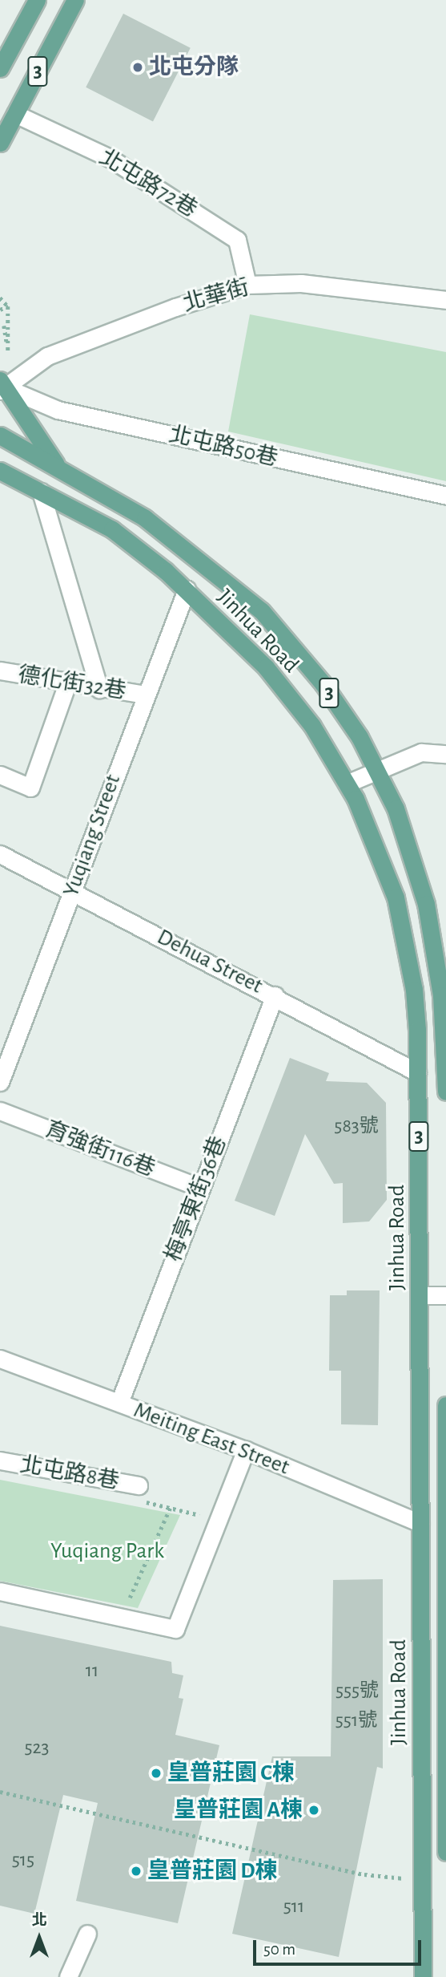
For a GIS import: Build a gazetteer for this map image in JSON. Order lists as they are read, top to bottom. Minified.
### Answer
{"streets":{"main road":["3","Jinhua Road"],"street":["北屯路72巷","北華街","北屯路50巷","德化街32巷","Yuqiang Street","Dehua Street","育強街116巷","梅亭東街36巷","Meiting East Street","北屯路8巷"]},"crossings":[["3","北屯路72巷"],["北屯路72巷","北華街"],["北華街","北屯路50巷"],["Jinhua Road","Yuqiang Street"],["Jinhua Road","Dehua Street"],["Jinhua Road","Meiting East Street"],["德化街32巷","Yuqiang Street"],["Yuqiang Street","Dehua Street"],["Dehua Street","梅亭東街36巷"],["育強街116巷","梅亭東街36巷"],["梅亭東街36巷","Meiting East Street"]],"parks":["Yuqiang Park"],"places":["北屯分隊","皇普莊園 C棟","皇普莊園 A棟","皇普莊園 D棟"],"house_numbers":["583號","11","555號","551號","523","515","511"],"scale_bar":"50 m","north":"top"}
